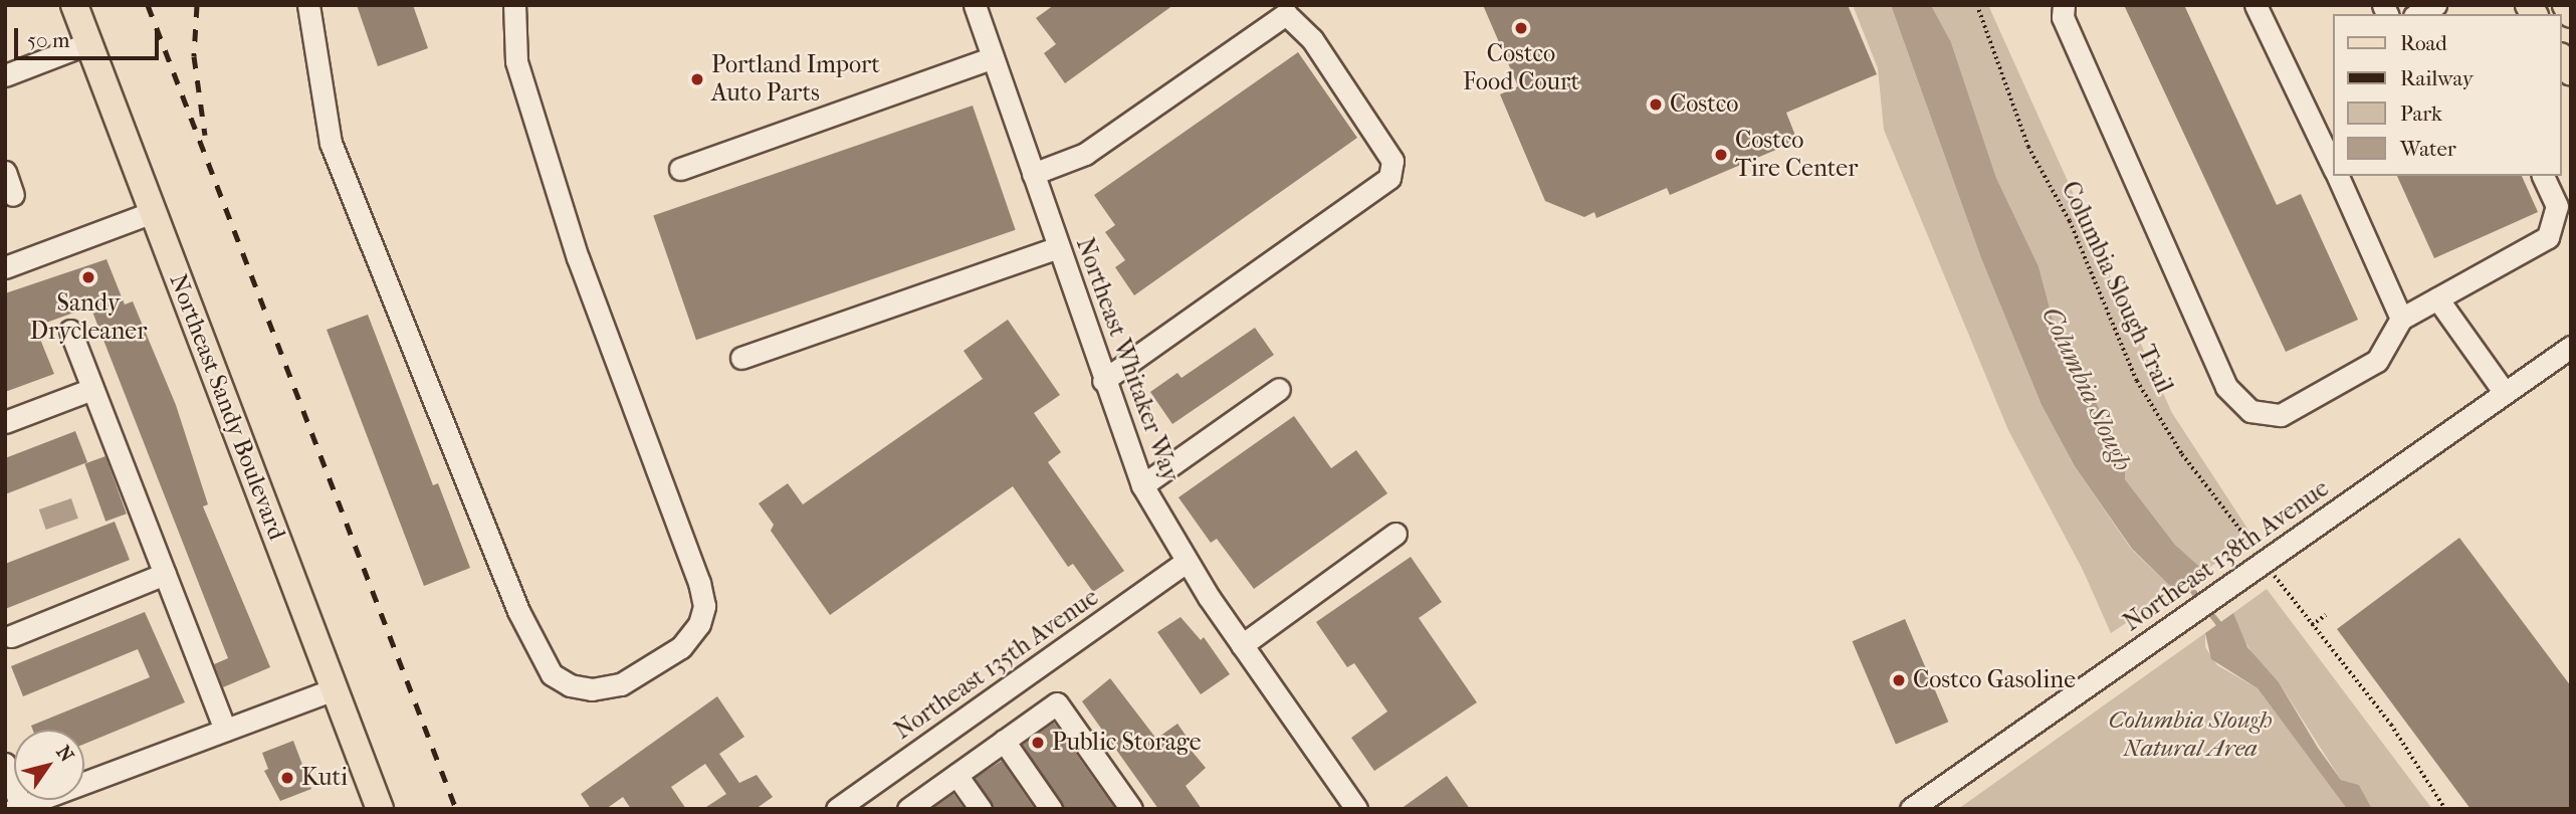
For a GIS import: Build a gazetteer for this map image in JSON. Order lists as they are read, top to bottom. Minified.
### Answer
{"streets":{"main road":["Northeast Sandy Boulevard"],"street":["Northeast Whitaker Way","Northeast 138th Avenue","Northeast 135th Avenue"],"path":["Columbia Slough Trail"]},"crossings":[["Columbia Slough Trail","Northeast 138th Avenue"],["Northeast Whitaker Way","Northeast 135th Avenue"]],"water":["Columbia Slough"],"parks":["Columbia Slough Natural Area"],"places":["Costco Food Court","Portland Import Auto Parts","Costco","Costco Tire Center","Sandy Drycleaner","Costco Gasoline","Public Storage","Kuti"],"legend":["Road","Railway","Park","Water"],"scale_bar":"50 m","north":"top right"}
